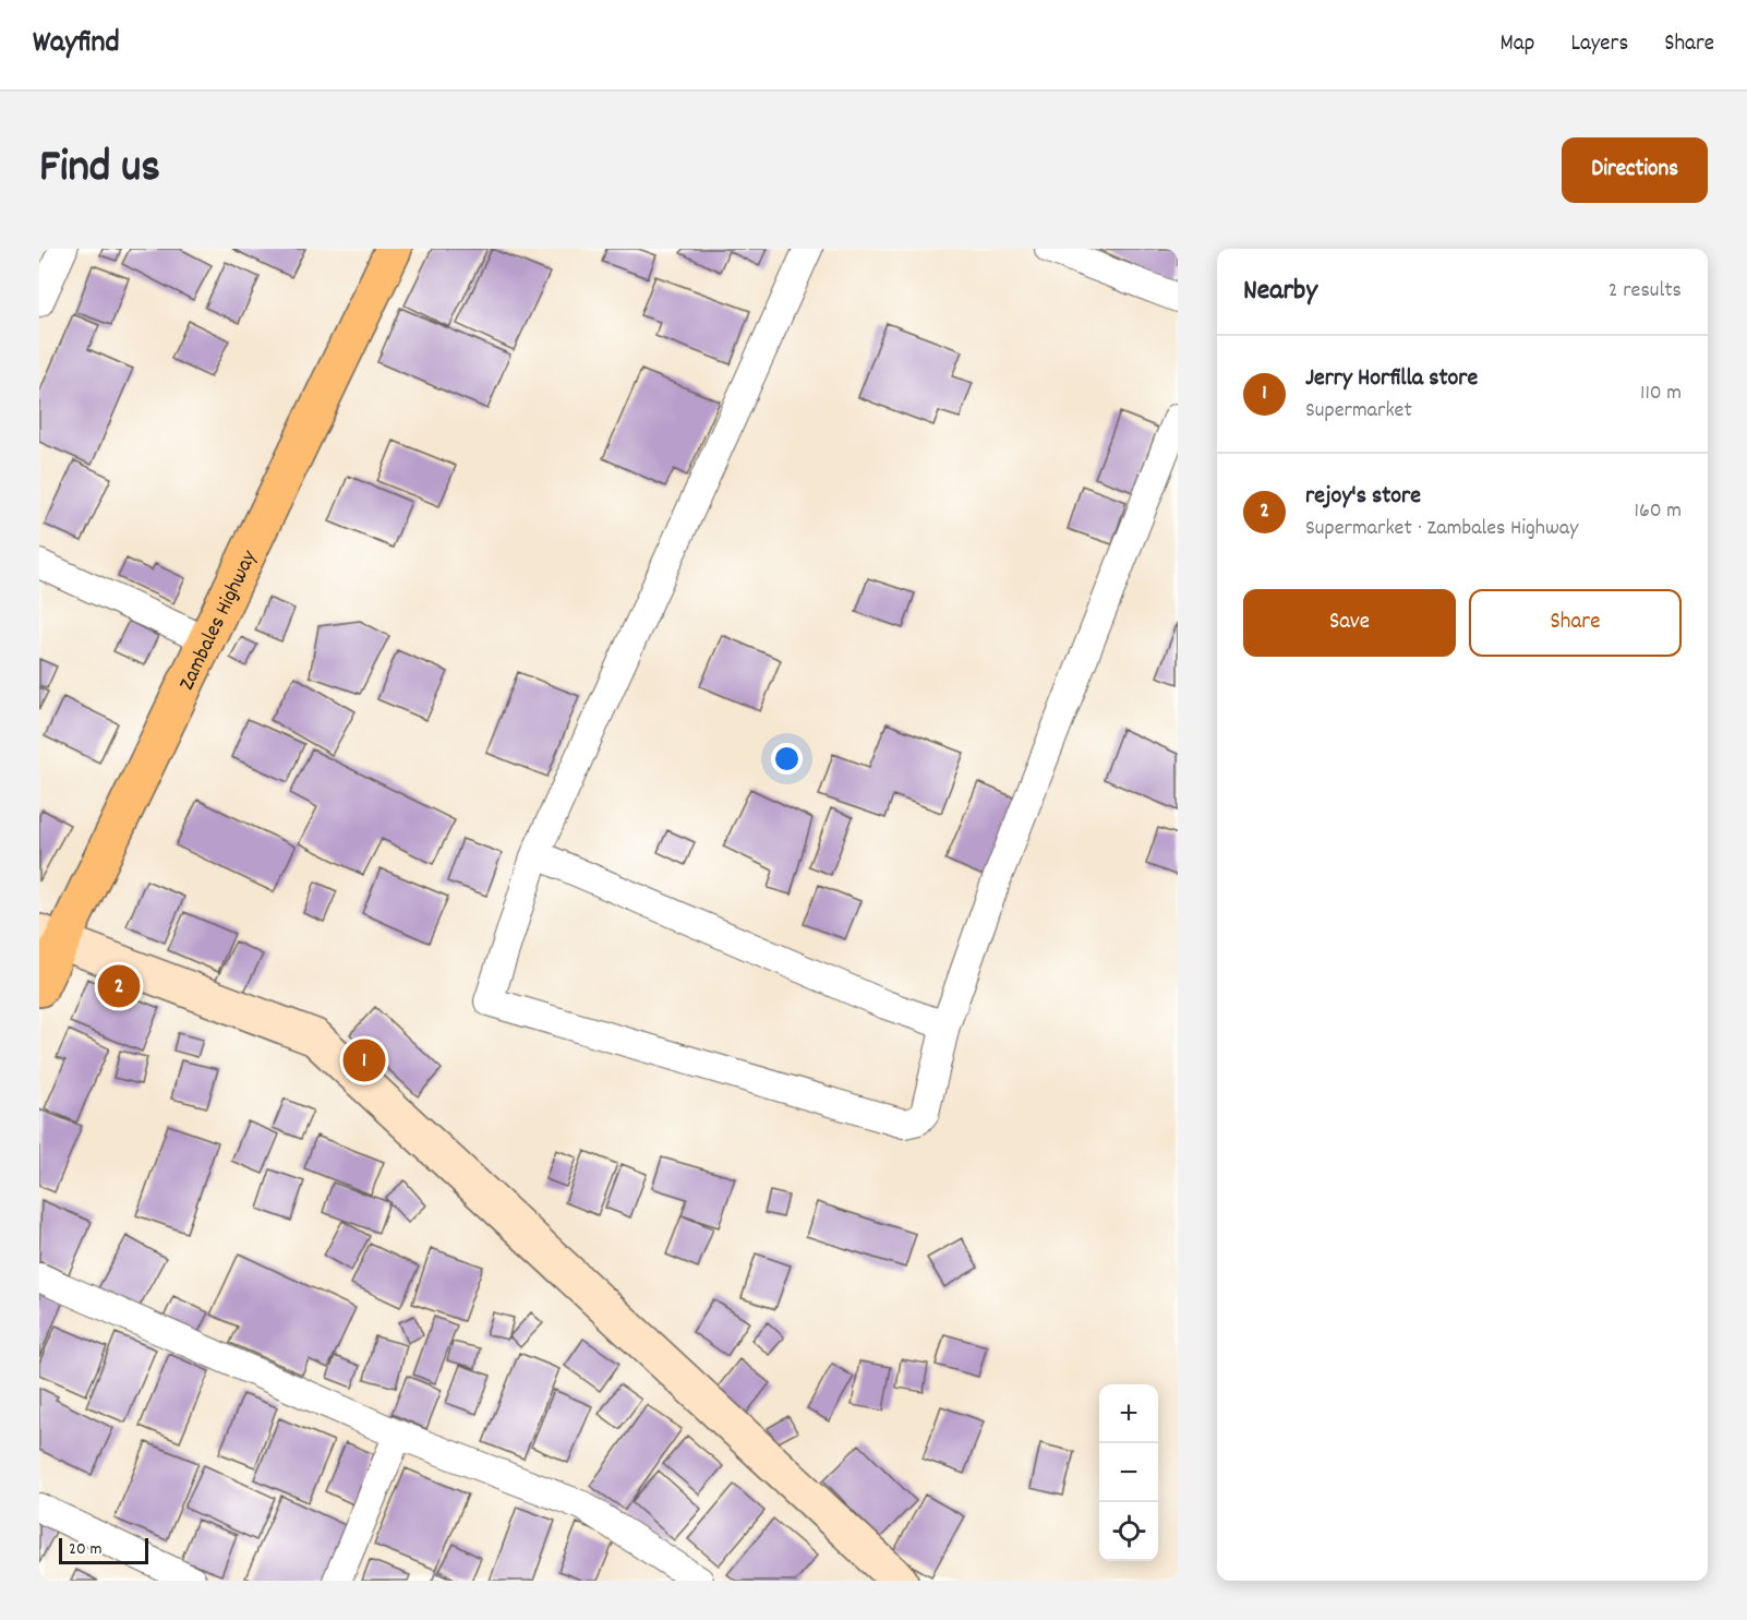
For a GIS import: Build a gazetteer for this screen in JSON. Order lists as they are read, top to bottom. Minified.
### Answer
{"streets":{"main road":["Zambales Highway"]},"scale_bar":"20 m","page":{"header":"Wayfind","nav":["Map","Layers","Share"],"title":"Find us","buttons":["Directions",["Save","Share"]],"heading":["Nearby","2 results"],"list":[{"mark":"1","name":"Jerry Horfilla store","note":"Supermarket","value":"110 m"},{"mark":"2","name":"rejoy's store","note":"Supermarket · Zambales Highway","value":"160 m"}],"pins":["2","1"],"map_buttons":["+","−"],"scale":"20 m"}}
